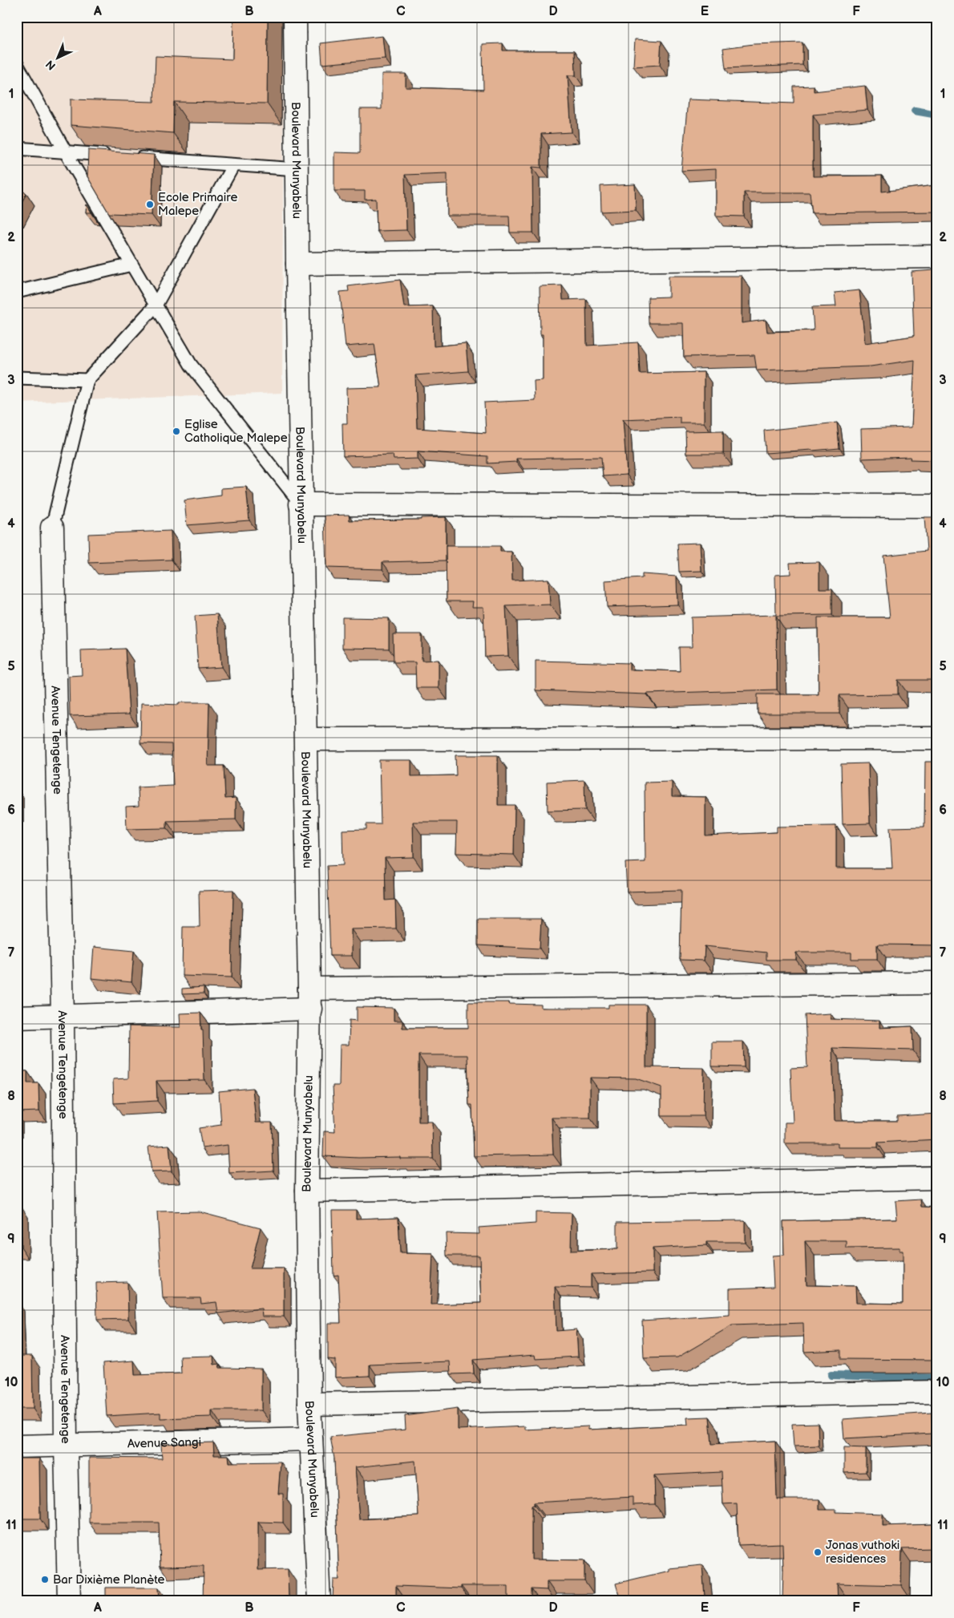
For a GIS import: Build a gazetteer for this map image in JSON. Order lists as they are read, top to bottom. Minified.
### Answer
{"streets":{"street":["Boulevard Munyabelu","Avenue Tengetenge","Avenue Sangi"]},"crossings":[["Boulevard Munyabelu","Avenue Sangi"],["Avenue Tengetenge","Avenue Sangi"]],"places":["Ecole Primaire Malepe","Eglise Catholique Malepe","Jonas vuthoki residences","Bar Dixième Planète"],"north":"bottom left","grid":{"columns":["A","B","C","D","E","F"],"rows":["1","2","3","4","5","6","7","8","9","10","11"]}}
